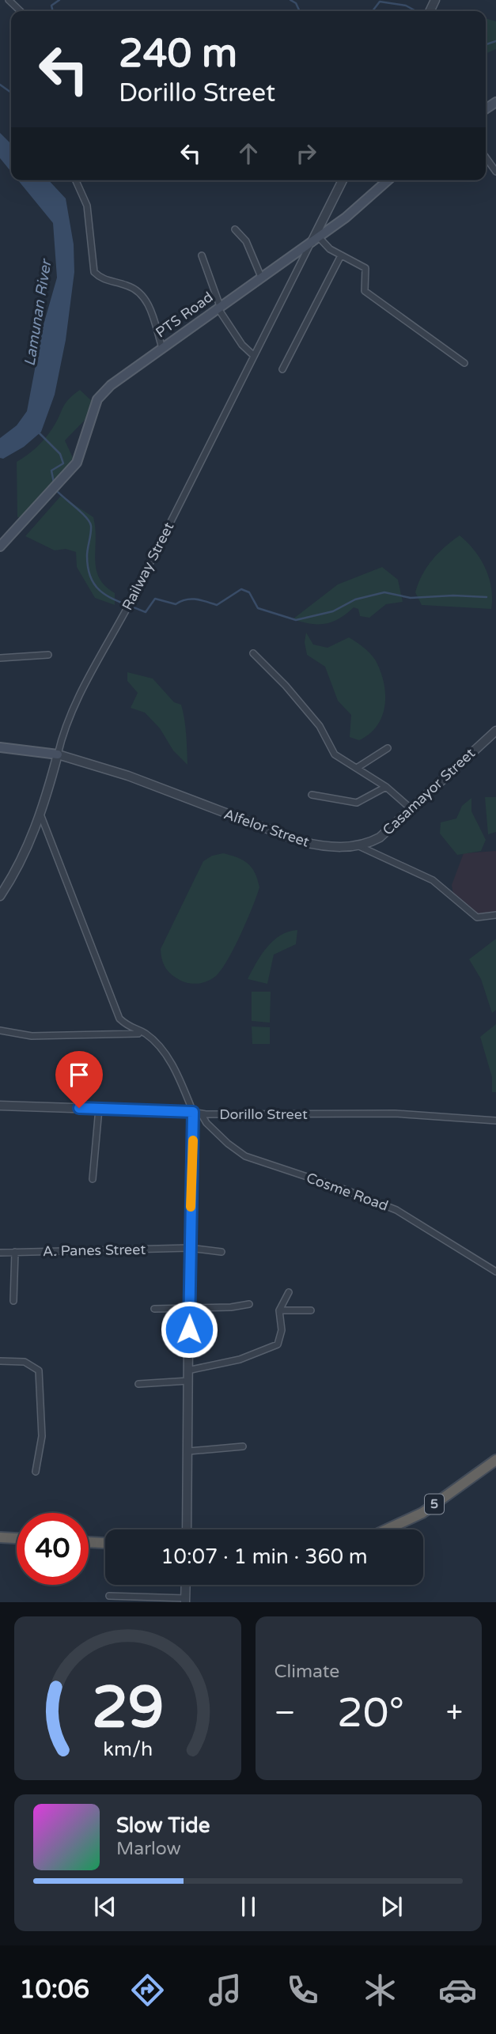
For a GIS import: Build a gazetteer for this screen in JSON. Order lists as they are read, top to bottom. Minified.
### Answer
{"streets":{"highway":["5"],"main road":["PTS Road"],"street":["Railway Street","Casamayor Street","Alfelor Street","Dorillo Street","Cosme Road","A. Panes Street"]},"crossings":[["PTS Road","Railway Street"],["Railway Street","Alfelor Street"],["Casamayor Street","Alfelor Street"],["Dorillo Street","Cosme Road"]],"water":["Lamunan River"],"page":{"turn":["240 m","Dorillo Street"],"limit":"40","trip":"10:07 · 1 min · 360 m","tile":"Climate","heat":["−","20°","+"],"song":["Slow Tide","Marlow"],"tabs":"10:06","gauge":["29","km/h"]}}
